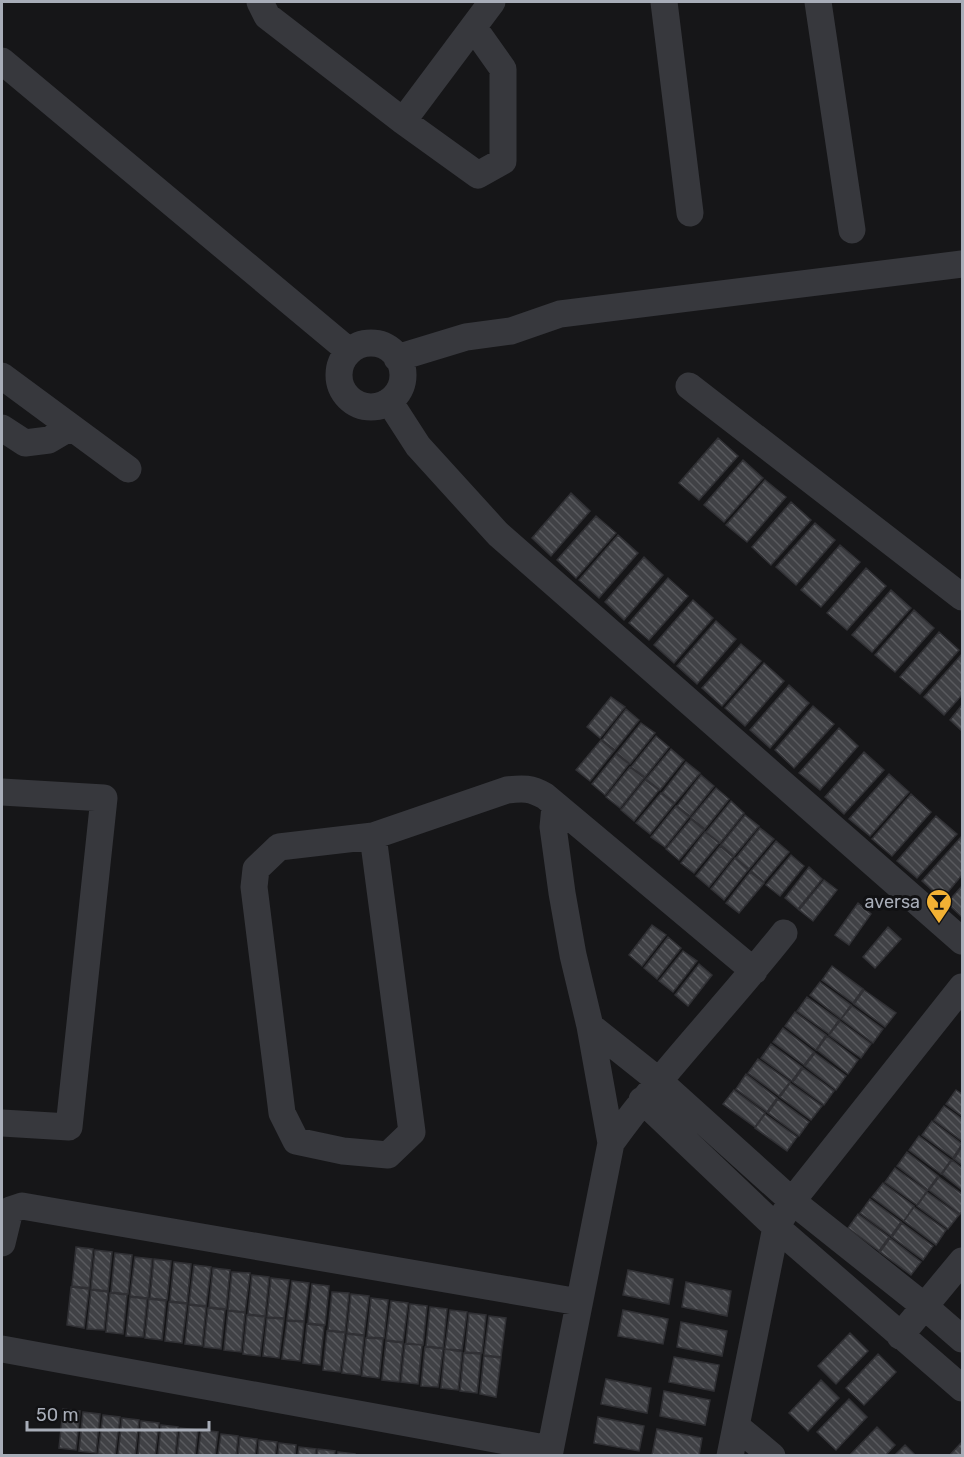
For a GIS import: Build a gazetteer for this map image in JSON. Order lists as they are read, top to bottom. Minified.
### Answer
{"places":{"bar":["aversa"]},"scale_bar":"50 m"}
